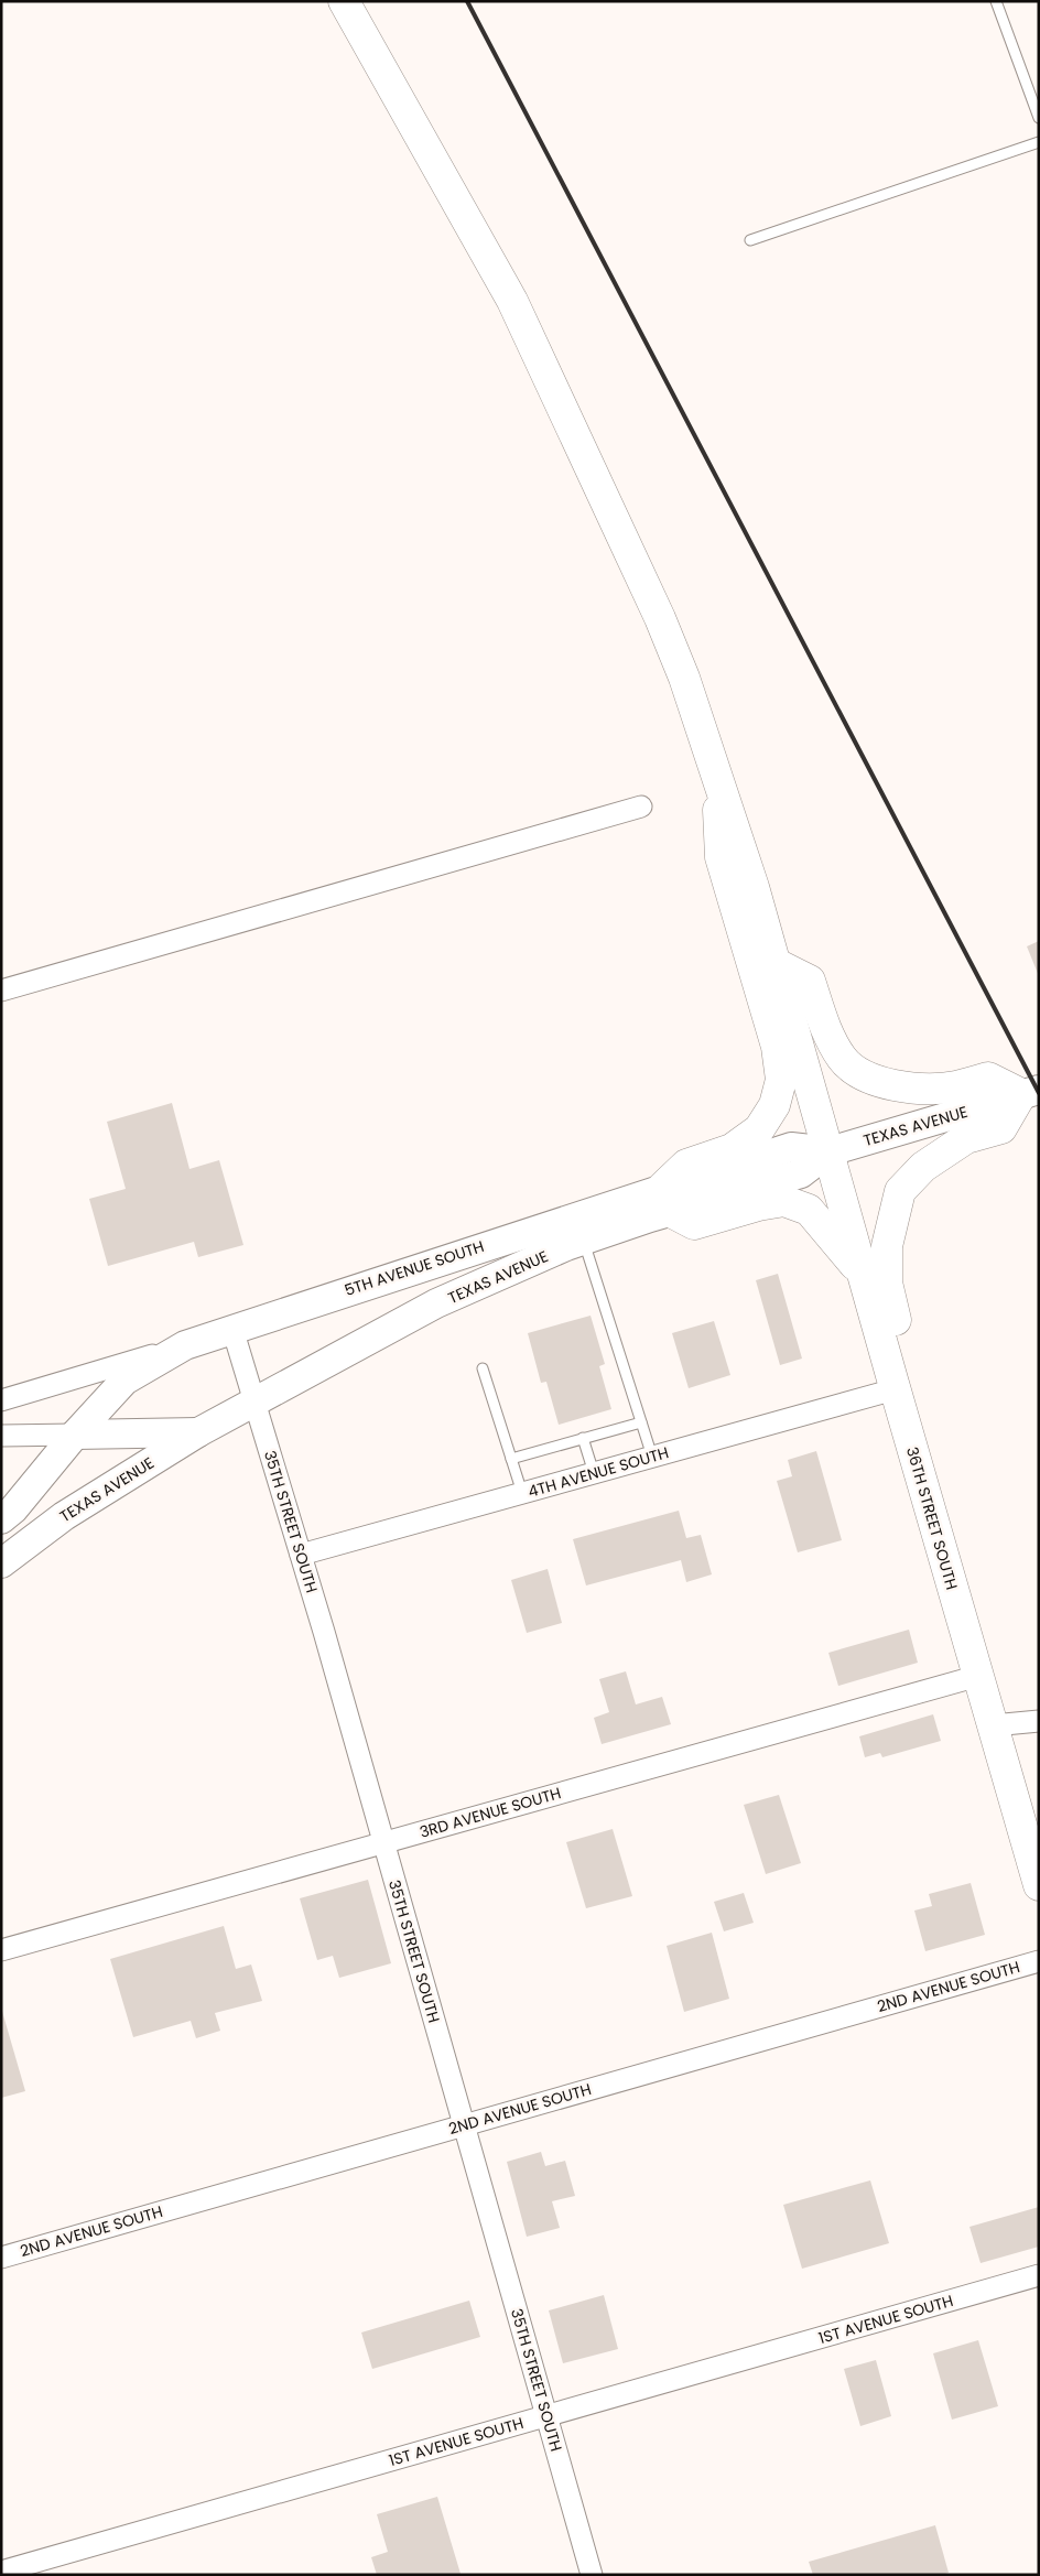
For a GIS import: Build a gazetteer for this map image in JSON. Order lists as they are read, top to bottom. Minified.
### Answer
{"streets":{"highway":["36TH STREET SOUTH"],"main road":["TEXAS AVENUE","5TH AVENUE SOUTH"],"street":["4TH AVENUE SOUTH","35TH STREET SOUTH","3RD AVENUE SOUTH","2ND AVENUE SOUTH","1ST AVENUE SOUTH"]},"crossings":[["TEXAS AVENUE","5TH AVENUE SOUTH"],["TEXAS AVENUE","36TH STREET SOUTH"],["TEXAS AVENUE","35TH STREET SOUTH"],["5TH AVENUE SOUTH","36TH STREET SOUTH"],["5TH AVENUE SOUTH","35TH STREET SOUTH"],["4TH AVENUE SOUTH","36TH STREET SOUTH"],["4TH AVENUE SOUTH","35TH STREET SOUTH"],["36TH STREET SOUTH","3RD AVENUE SOUTH"],["35TH STREET SOUTH","3RD AVENUE SOUTH"],["35TH STREET SOUTH","2ND AVENUE SOUTH"],["35TH STREET SOUTH","1ST AVENUE SOUTH"]]}
